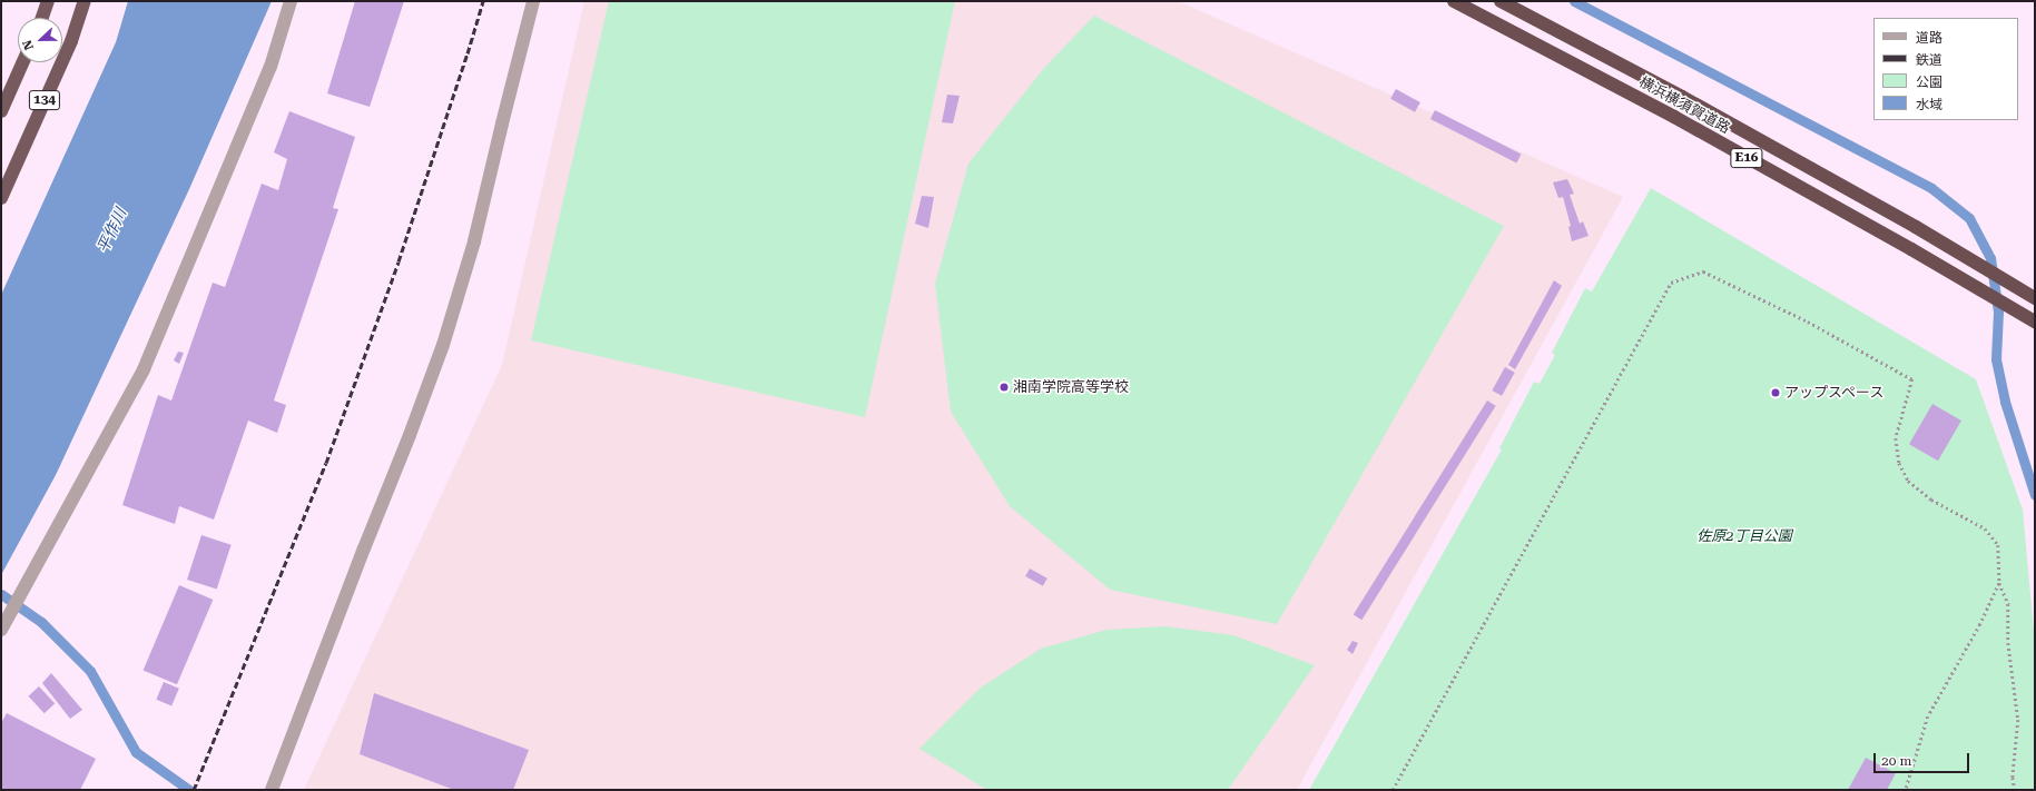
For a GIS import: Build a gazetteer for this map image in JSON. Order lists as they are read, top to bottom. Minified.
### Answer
{"streets":{"highway":["134","横浜横須賀道路","E16"]},"water":["平作川"],"parks":["佐原2丁目公園"],"places":["湘南学院高等学校","アップスペース"],"legend":["道路","鉄道","公園","水域"],"scale_bar":"20 m","north":"left"}
